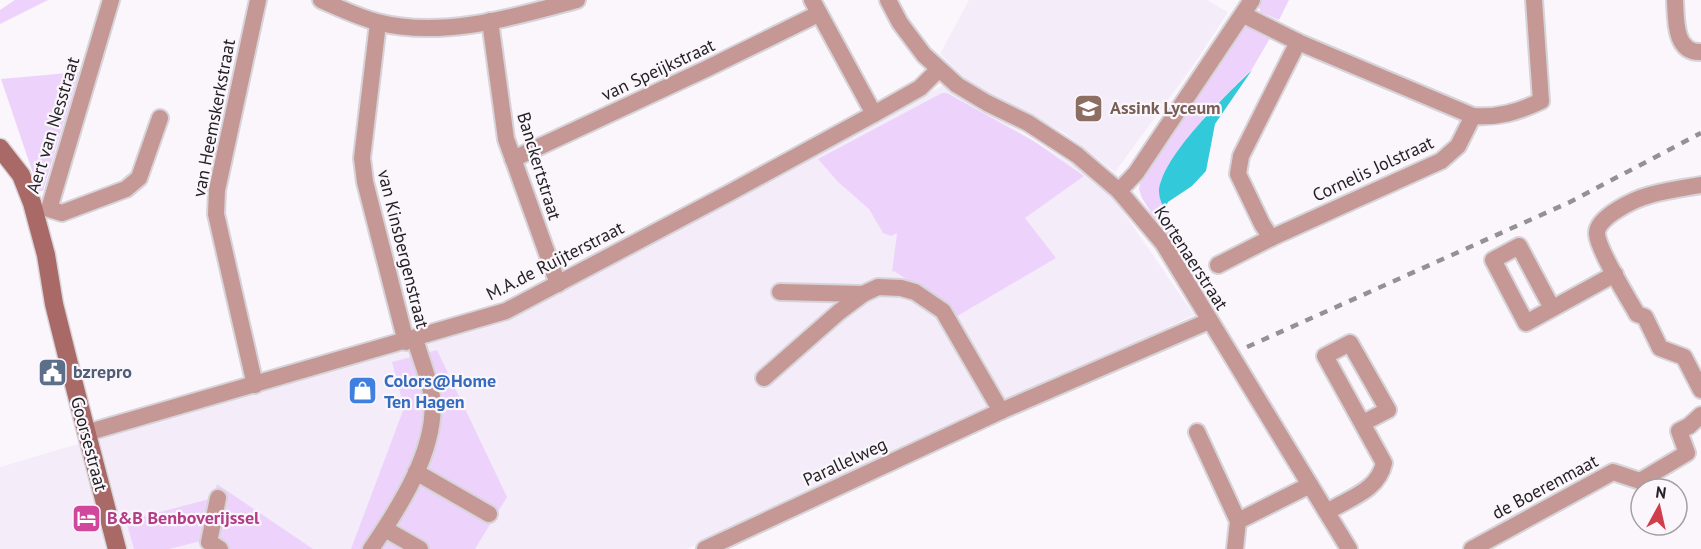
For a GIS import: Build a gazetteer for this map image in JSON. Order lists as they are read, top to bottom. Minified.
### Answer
{"streets":{"street":["van Speijkstraat","van Heemskerkstraat","Aert van Nesstraat","Banckertstraat","Cornelis Jolstraat","van Kinsbergenstraat","Kortenaerstraat","M.A.de Ruijterstraat","Goorsestraat","Parallelweg","de Boerenmaat"]},"crossings":[["van Speijkstraat","Banckertstraat"],["van Speijkstraat","M.A.de Ruijterstraat"],["van Heemskerkstraat","M.A.de Ruijterstraat"],["Banckertstraat","M.A.de Ruijterstraat"],["van Kinsbergenstraat","M.A.de Ruijterstraat"],["Kortenaerstraat","M.A.de Ruijterstraat"],["Kortenaerstraat","Parallelweg"],["M.A.de Ruijterstraat","Goorsestraat"]],"places":{"school or university":["Assink Lyceum"],"public building":["bzrepro"],"shop":["Colors@Home Ten Hagen"],"hotel":["B&B Benboverijssel"]},"north":"top"}
